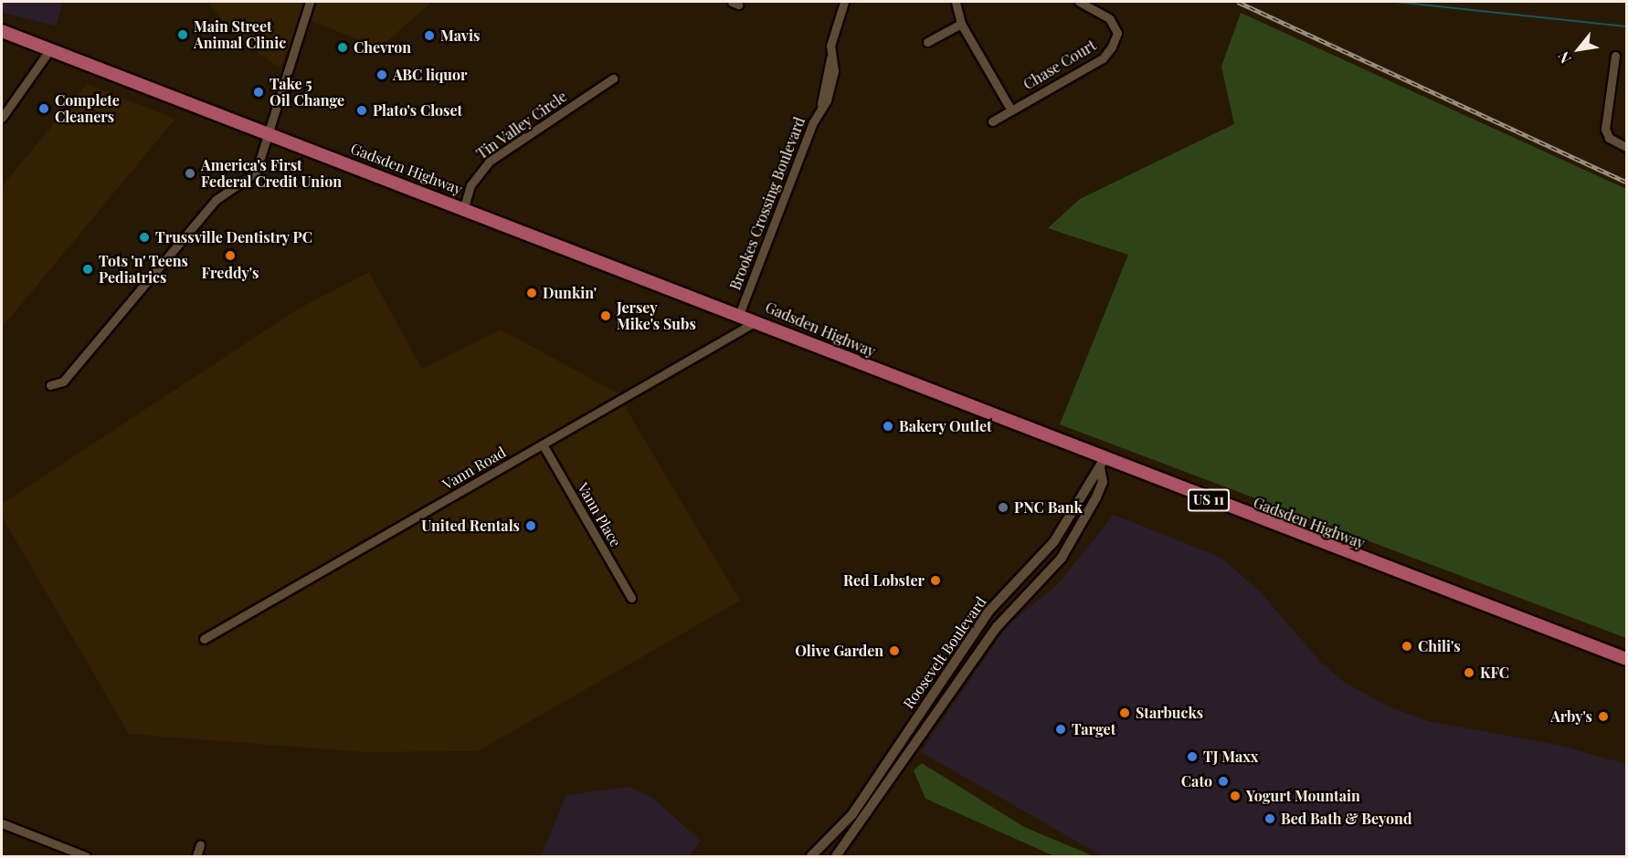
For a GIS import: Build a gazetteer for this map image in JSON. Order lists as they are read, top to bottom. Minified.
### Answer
{"streets":{"main road":["Gadsden Highway","US 11"],"street":["Chase Court","Tin Valley Circle","Brookes Crossing Boulevard","Vann Road","Vann Place","Roosevelt Boulevard"]},"crossings":[["Tin Valley Circle","Gadsden Highway"],["Gadsden Highway","Brookes Crossing Boulevard"],["Gadsden Highway","Vann Road"],["Gadsden Highway","Roosevelt Boulevard"],["Vann Road","Vann Place"]],"places":["Main Street Animal Clinic","Mavis","Chevron","ABC liquor","Take 5 Oil Change","Complete Cleaners","Plato's Closet","America's First Federal Credit Union","Trussville Dentistry PC","Freddy's","Tots 'n' Teens Pediatrics","Dunkin'","Jersey Mike's Subs","Bakery Outlet","PNC Bank","United Rentals","Red Lobster","Chili's","Olive Garden","KFC","Starbucks","Arby's","Target","TJ Maxx","Cato","Yogurt Mountain","Bed Bath & Beyond"],"north":"bottom left"}
